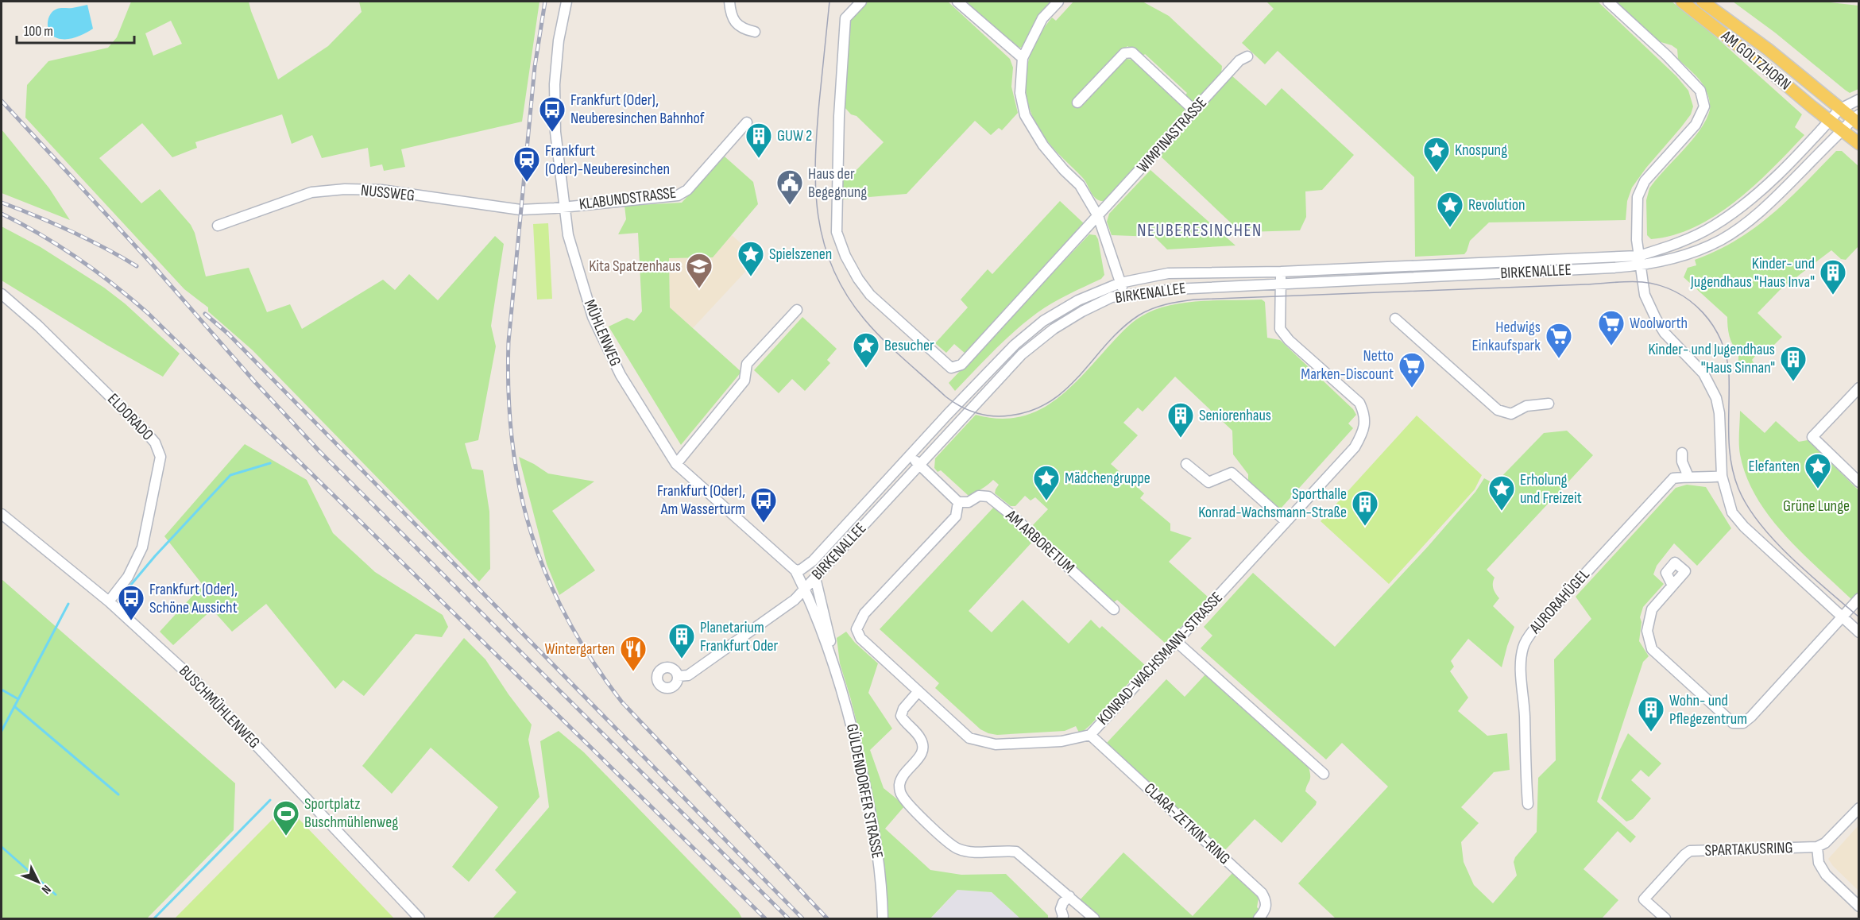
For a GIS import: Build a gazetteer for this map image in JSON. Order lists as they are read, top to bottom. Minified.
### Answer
{"streets":{"main road":["AM GOLTZHORN"],"street":["WIMPINASTRASSE","NUSSWEG","KLABUNDSTRASSE","BIRKENALLEE","MÜHLENWEG","ELDORADO","AM ARBORETUM","AURORAHÜGEL","KONRAD-WACHSMANN-STRASSE","BUSCHMÜHLENWEG","GÜLDENDORFER STRASSE","CLARA-ZETKIN-RING","SPARTAKUSRING"]},"crossings":[["AM GOLTZHORN","BIRKENALLEE"],["NUSSWEG","KLABUNDSTRASSE"],["NUSSWEG","MÜHLENWEG"],["KLABUNDSTRASSE","MÜHLENWEG"],["BIRKENALLEE","MÜHLENWEG"],["BIRKENALLEE","KONRAD-WACHSMANN-STRASSE"],["BIRKENALLEE","GÜLDENDORFER STRASSE"],["ELDORADO","BUSCHMÜHLENWEG"],["AM ARBORETUM","KONRAD-WACHSMANN-STRASSE"],["KONRAD-WACHSMANN-STRASSE","CLARA-ZETKIN-RING"]],"districts":["NEUBERESINCHEN"],"parks":["Grüne Lunge"],"places":{"bus stop":["Frankfurt (Oder), Neuberesinchen Bahnhof","Frankfurt (Oder), Am Wasserturm","Frankfurt (Oder), Schöne Aussicht"],"building":["GUW 2","Kinder- und Jugendhaus \"Haus Inva\"","Kinder- und Jugendhaus \"Haus Sinnan\"","Seniorenhaus","Sporthalle Konrad-Wachsmann-Straße","Planetarium Frankfurt Oder","Wohn- und Pflegezentrum"],"place":["Knospung","Revolution","Spielszenen","Besucher","Elefanten","Mädchengruppe","Erholung und Freizeit"],"station":["Frankfurt (Oder)-Neuberesinchen"],"public building":["Haus der Begegnung"],"school or university":["Kita Spatzenhaus"],"supermarket":["Woolworth","Hedwigs Einkaufspark","Netto Marken-Discount"],"restaurant":["Wintergarten"],"sports":["Sportplatz Buschmühlenweg"]},"scale_bar":"100 m","north":"bottom right"}
